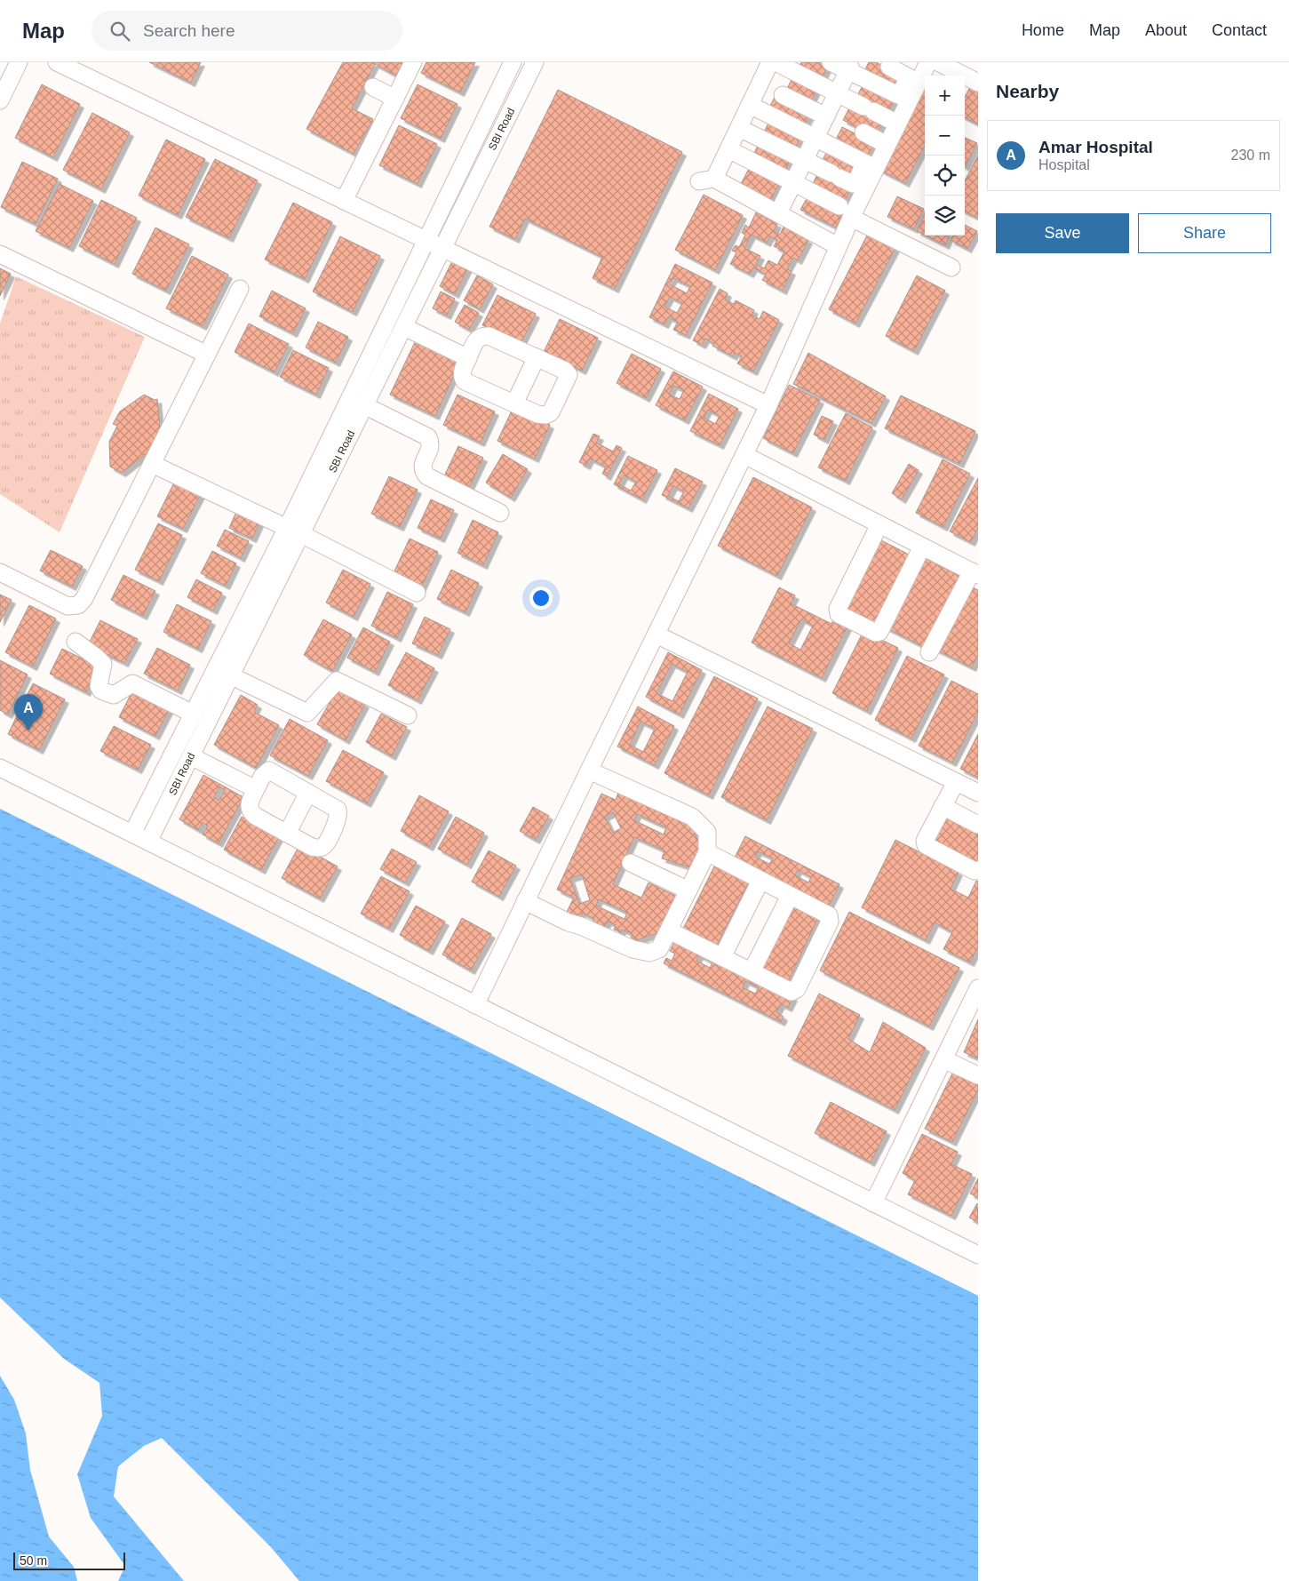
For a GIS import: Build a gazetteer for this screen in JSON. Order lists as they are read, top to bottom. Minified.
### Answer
{"streets":{"street":["SBI Road"]},"scale_bar":"50 m","page":{"header":"Map","search":"Search here","nav":["Home","Map","About","Contact"],"heading":"Nearby","map_buttons":["+","−"],"list":[{"mark":"A","name":"Amar Hospital","note":"Hospital","value":"230 m"}],"buttons":["Save","Share"],"pins":"A","scale":"50 m"}}
